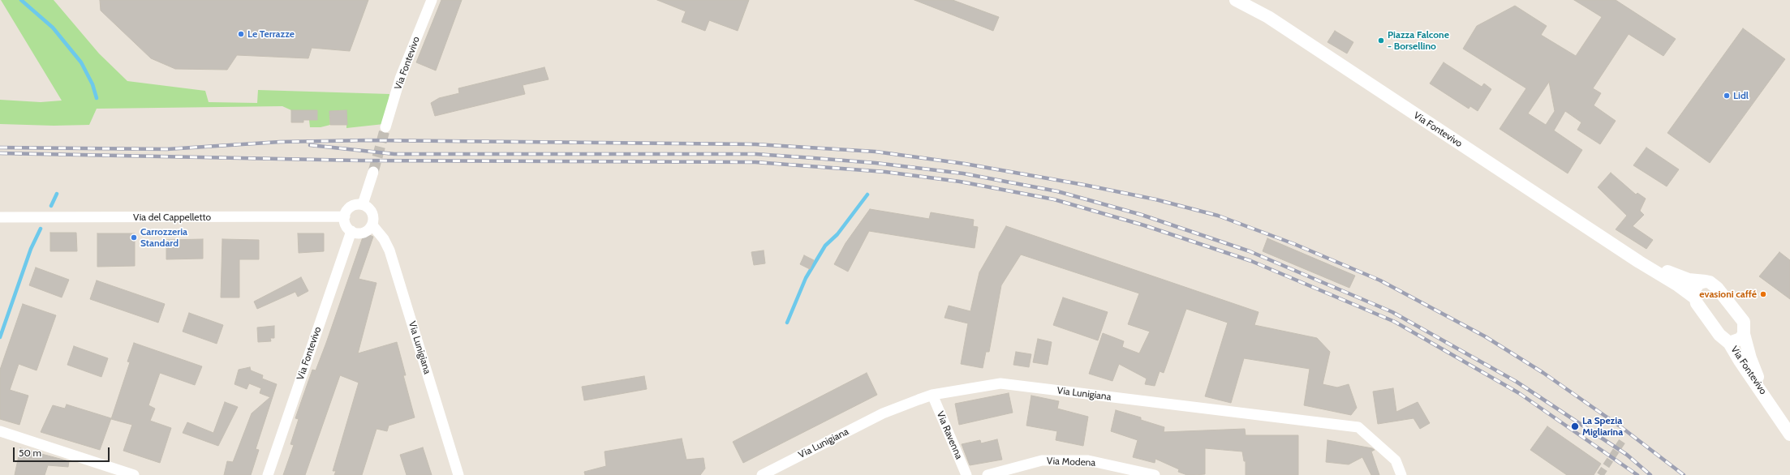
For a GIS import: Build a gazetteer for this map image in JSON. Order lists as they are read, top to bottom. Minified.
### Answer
{"streets":{"street":["Via Fontevivo","Via del Cappelletto","Via Lunigiana","Via Ravenna","Via Modena"]},"crossings":[["Via Fontevivo","Via del Cappelletto"],["Via Fontevivo","Via Lunigiana"],["Via del Cappelletto","Via Lunigiana"],["Via Lunigiana","Via Ravenna"]],"places":["Le Terrazze","Piazza Falcone - Borsellino","Lidl","Carrozzeria Standard","evasioni caffé","La Spezia Migliarina"],"scale_bar":"50 m"}
